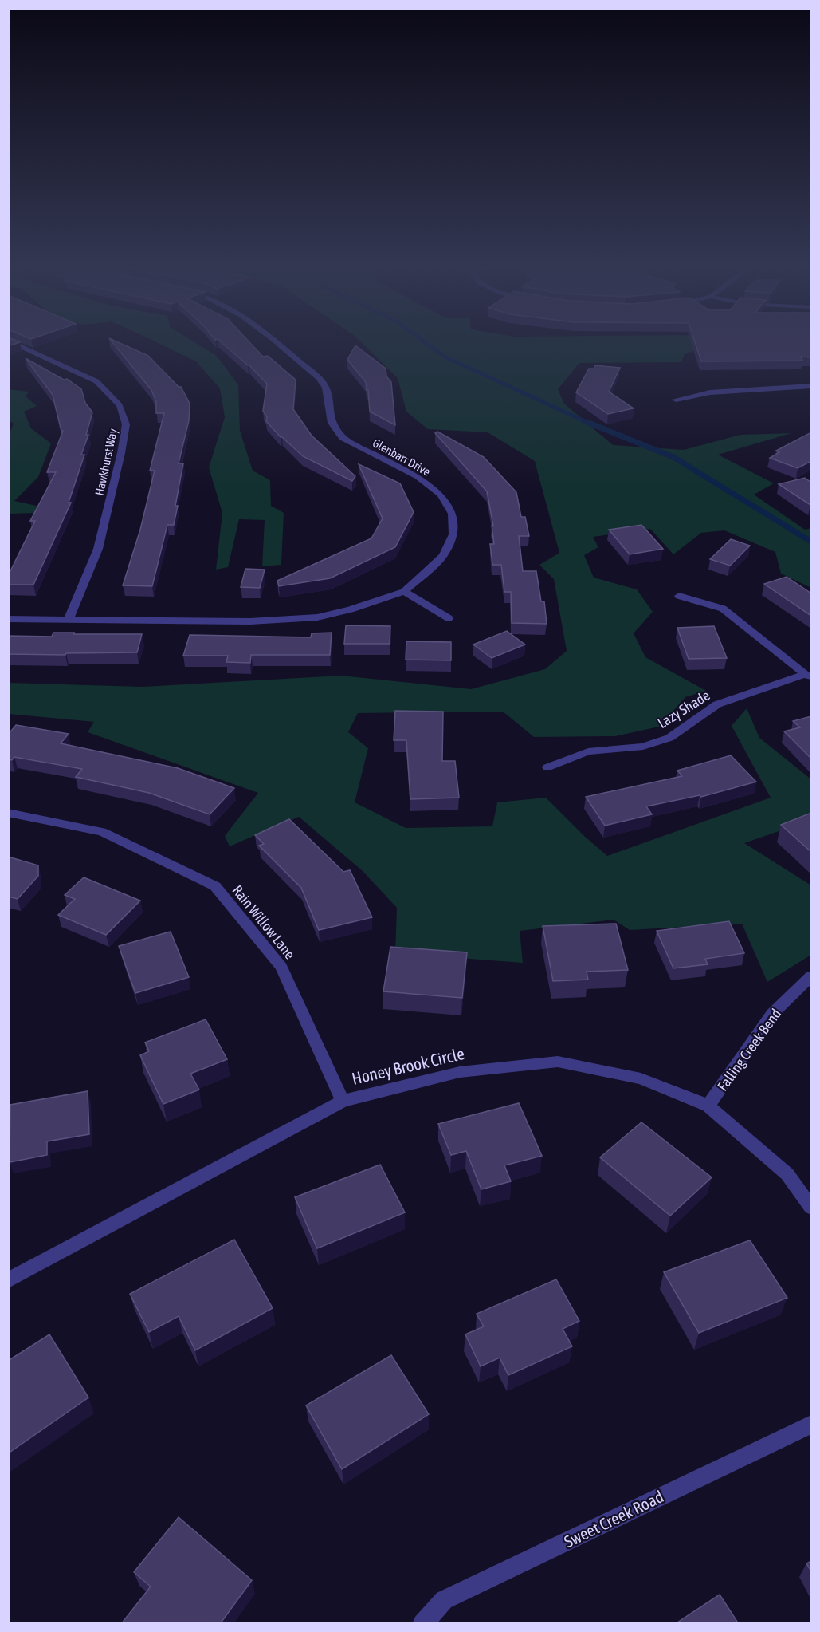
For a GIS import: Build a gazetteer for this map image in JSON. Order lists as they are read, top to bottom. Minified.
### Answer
{"streets":{"street":["Glenbarr Drive","Hawkhurst Way","Lazy Shade","Rain Willow Lane","Falling Creek Bend","Honey Brook Circle","Sweet Creek Road"]},"crossings":[["Glenbarr Drive","Hawkhurst Way"],["Rain Willow Lane","Honey Brook Circle"],["Falling Creek Bend","Honey Brook Circle"]]}
